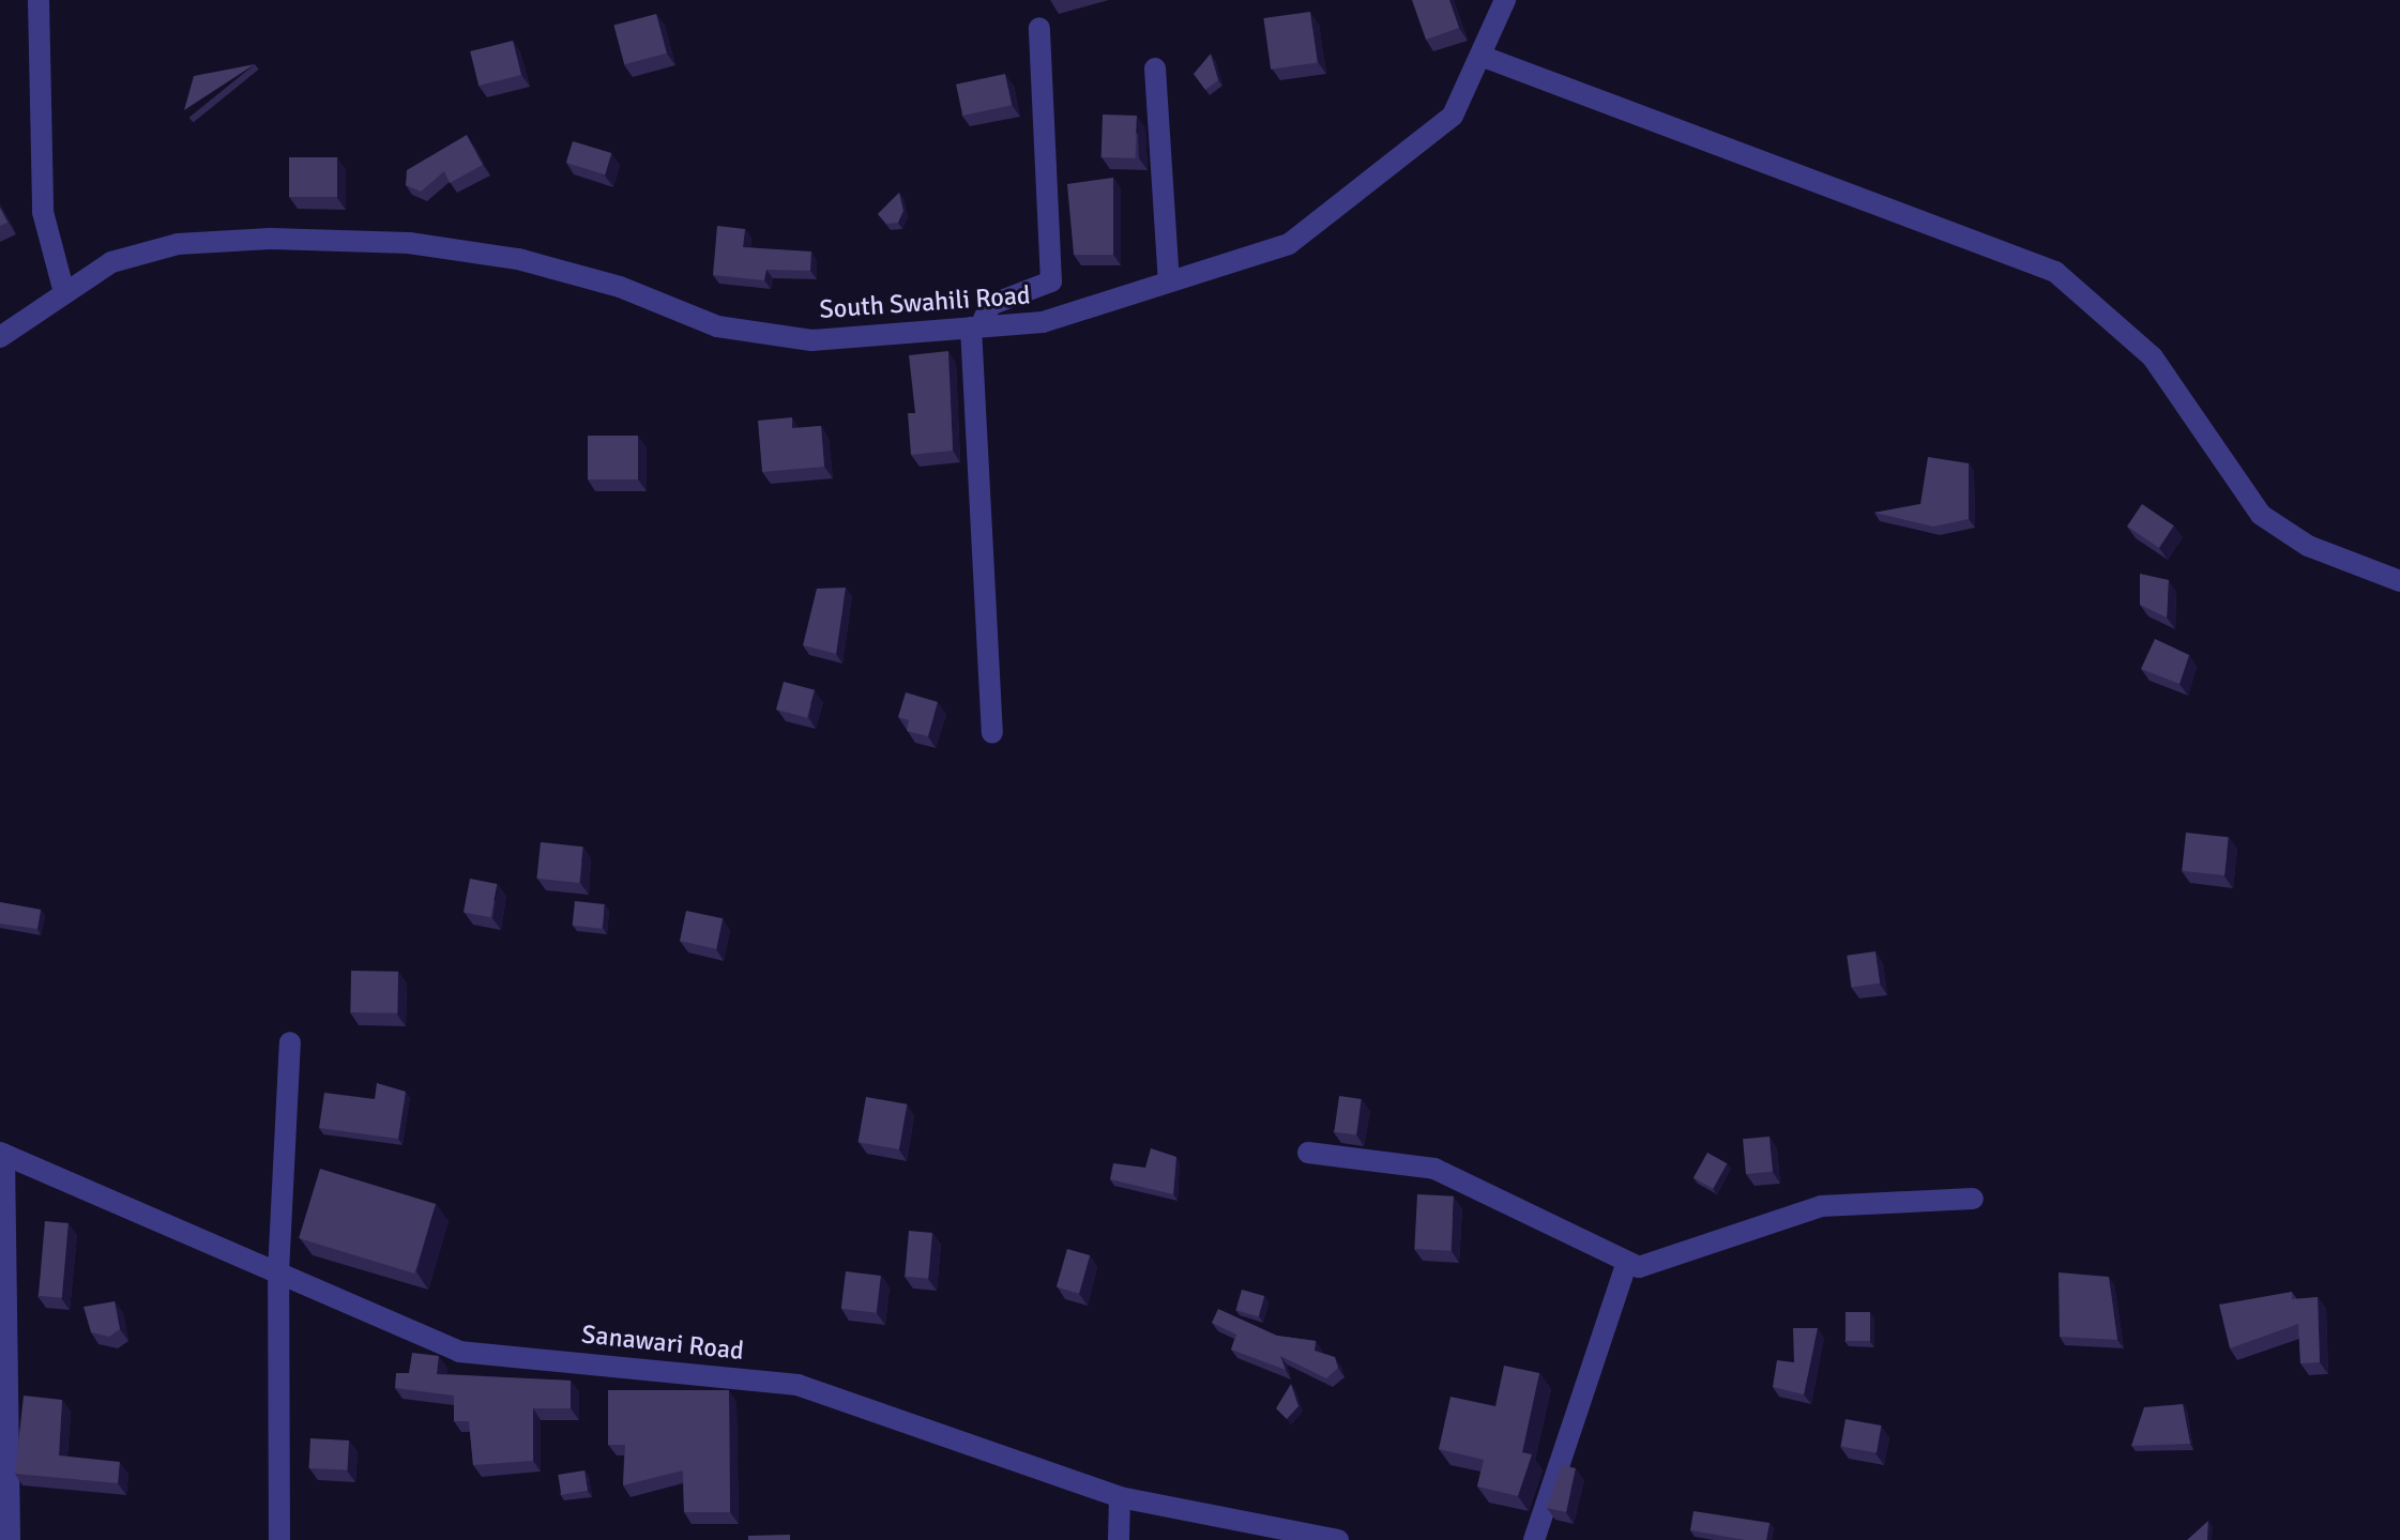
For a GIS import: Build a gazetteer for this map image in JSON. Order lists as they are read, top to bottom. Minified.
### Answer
{"streets":{"street":["South Swahili Road","Sanawari Road"]}}
